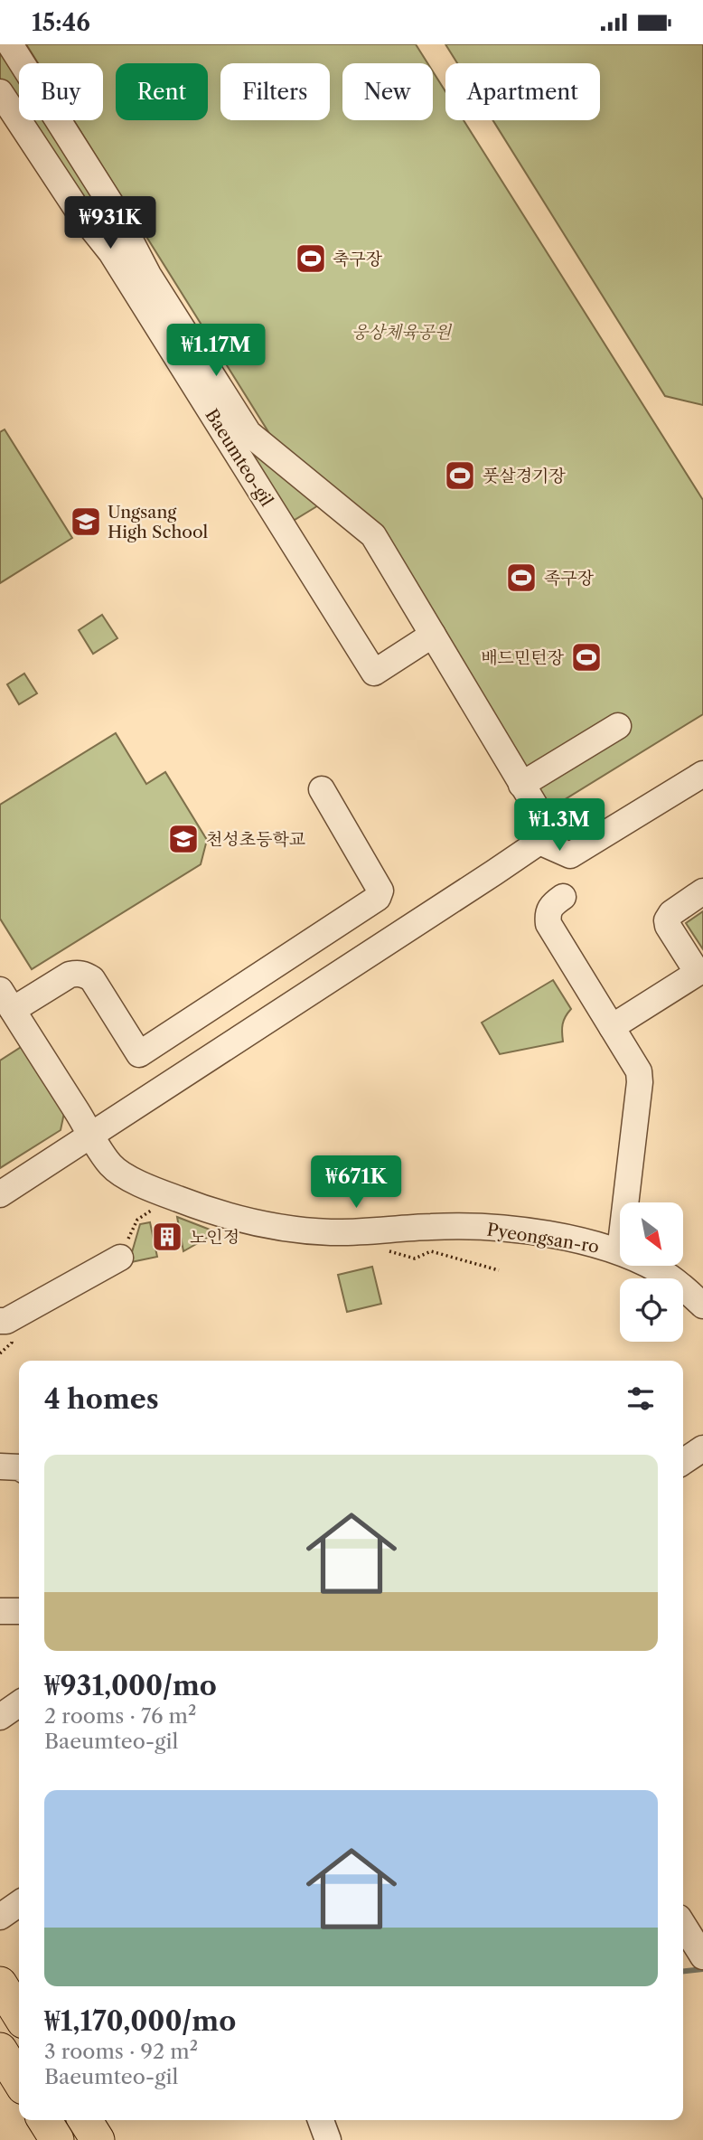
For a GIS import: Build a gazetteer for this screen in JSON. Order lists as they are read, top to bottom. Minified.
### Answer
{"streets":{"street":["Baeumteo-gil","Pyeongsan-ro"]},"parks":["웅상체육공원"],"places":{"sports":["축구장","풋살경기장","족구장","배드민턴장"],"school or university":["Ungsang High School","천성초등학교"],"building":["노인정"]},"north":"bottom right","page":{"status":"15:46","chip":["Buy","Rent","Filters","New","Apartment"],"price":["₩931K","₩1.17M","₩1.3M","₩671K"],"heading":"4 homes","list":[{"name":"₩931,000/mo","note":"2 rooms · 76 m² · Baeumteo-gil"},{"name":"₩1,170,000/mo","note":"3 rooms · 92 m² · Baeumteo-gil"}]}}
